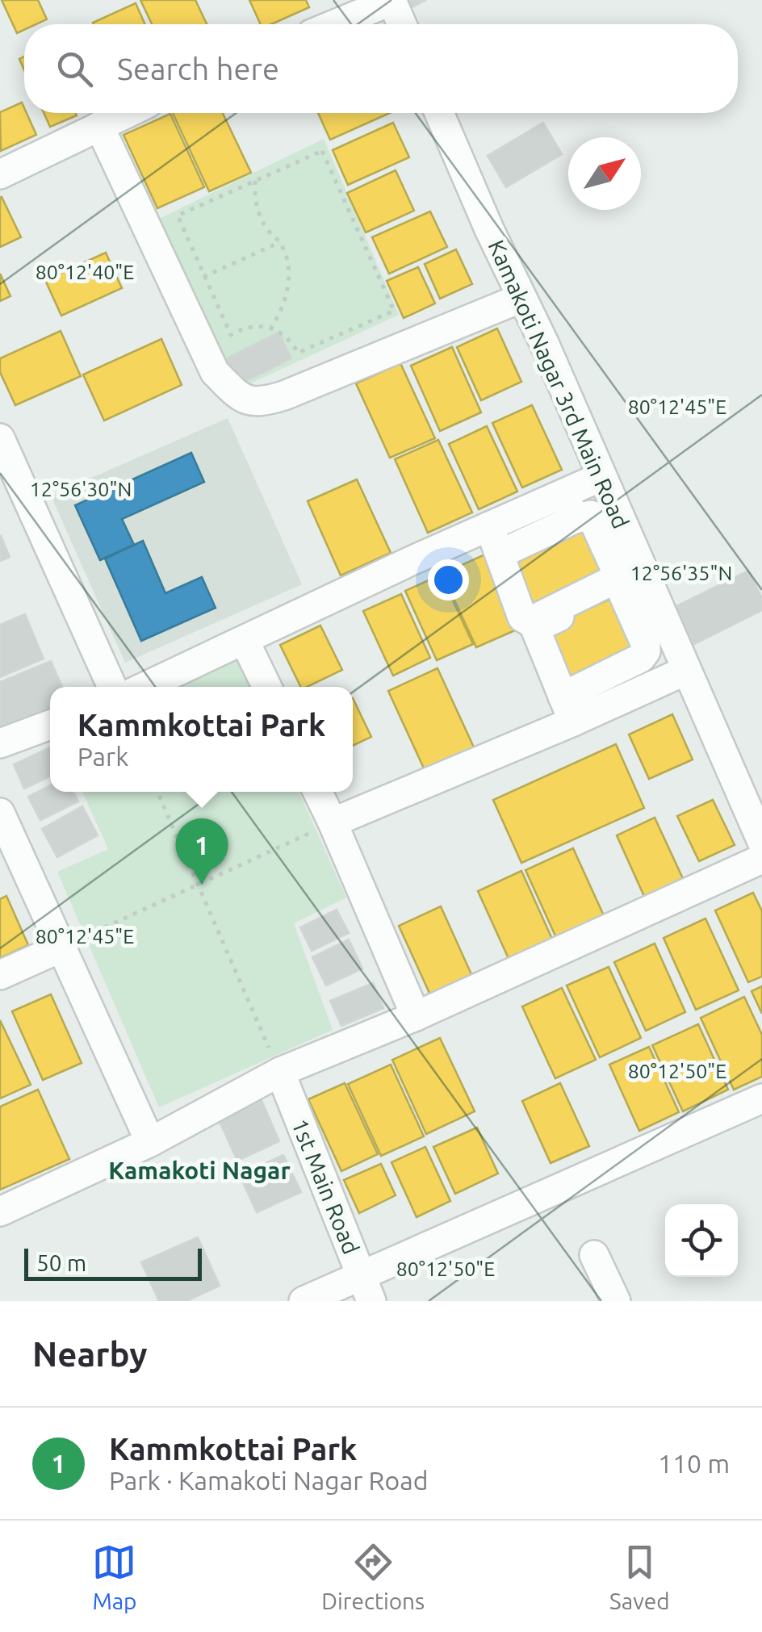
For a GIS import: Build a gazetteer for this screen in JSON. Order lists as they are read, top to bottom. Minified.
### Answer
{"streets":{"street":["Kamakoti Nagar 3rd Main Road","1st Main Road"]},"districts":["Kamakoti Nagar"],"scale_bar":"50 m","north":"top right","page":{"search":"Search here","popup":["Kammkottai Park","Park"],"pins":"1","scale":"50 m","heading":"Nearby","list":[{"mark":"1","name":"Kammkottai Park","note":"Park · Kamakoti Nagar Road","value":"110 m"}],"nav":["Map","Directions","Saved"]},"coordinates":["80°12'40\"E","80°12'45\"E","12°56'30\"N","12°56'35\"N","80°12'50\"E"]}
